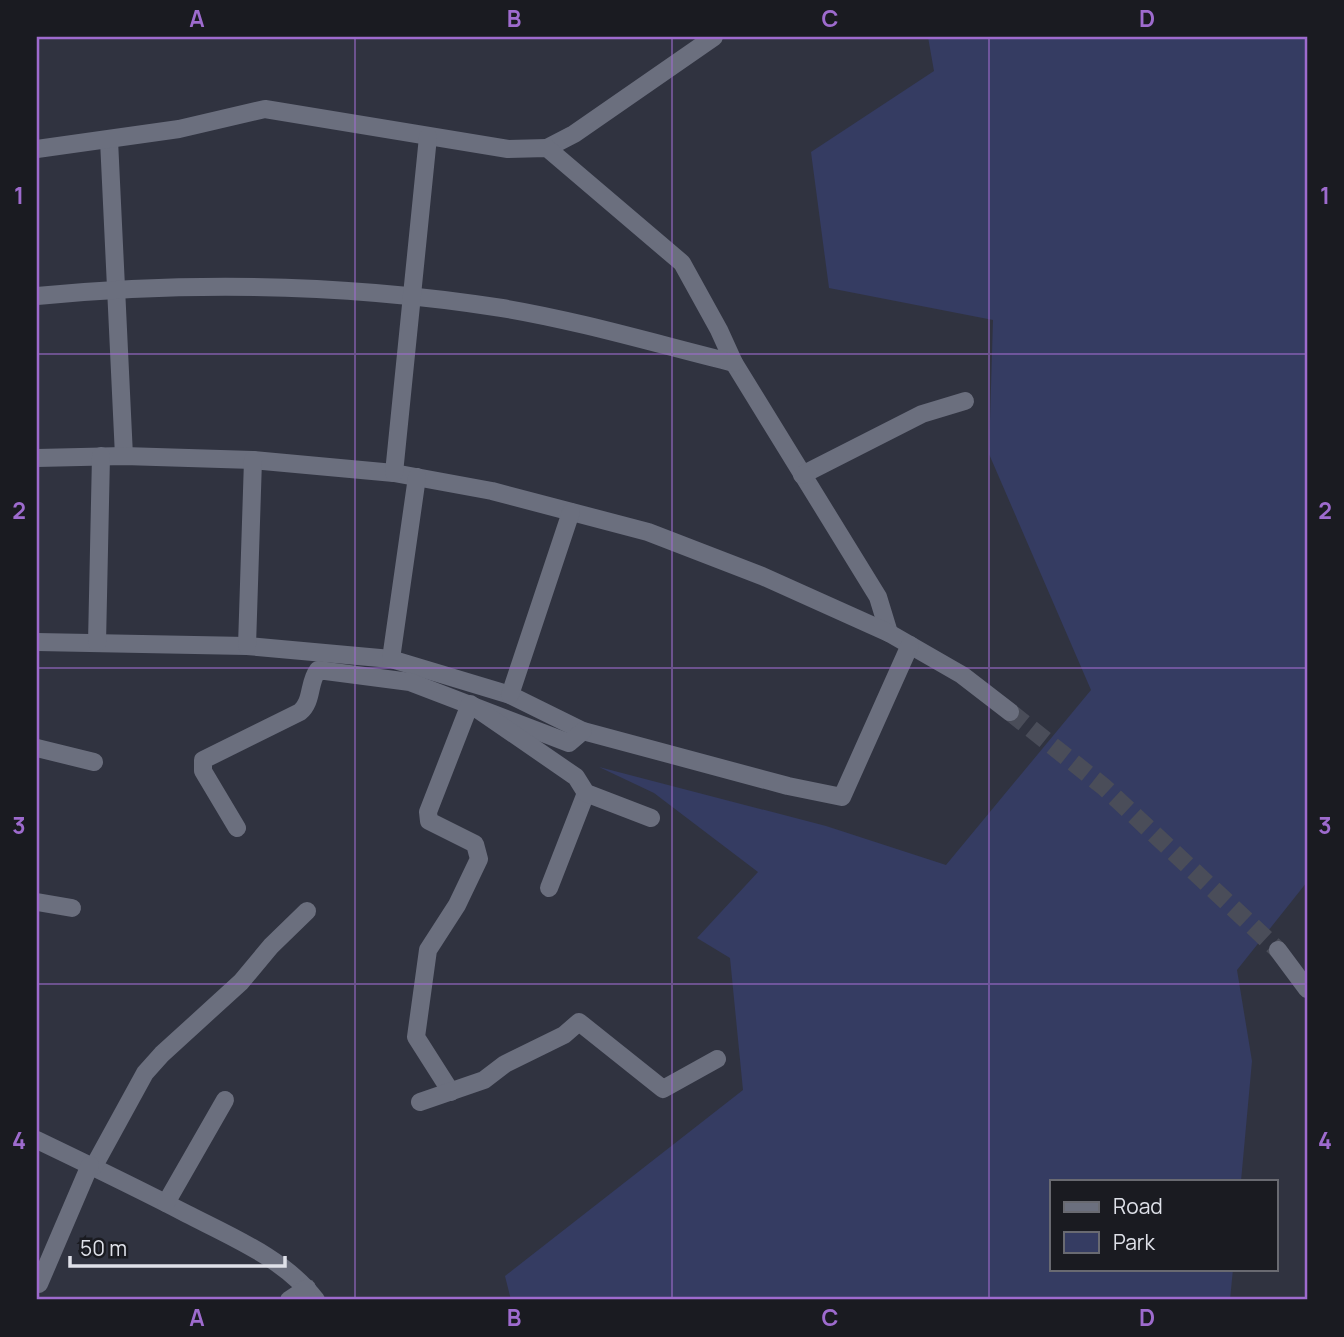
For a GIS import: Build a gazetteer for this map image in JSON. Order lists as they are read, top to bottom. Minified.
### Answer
{"legend":["Road","Park"],"scale_bar":"50 m","grid":{"columns":["A","B","C","D"],"rows":["1","2","3","4"]}}
